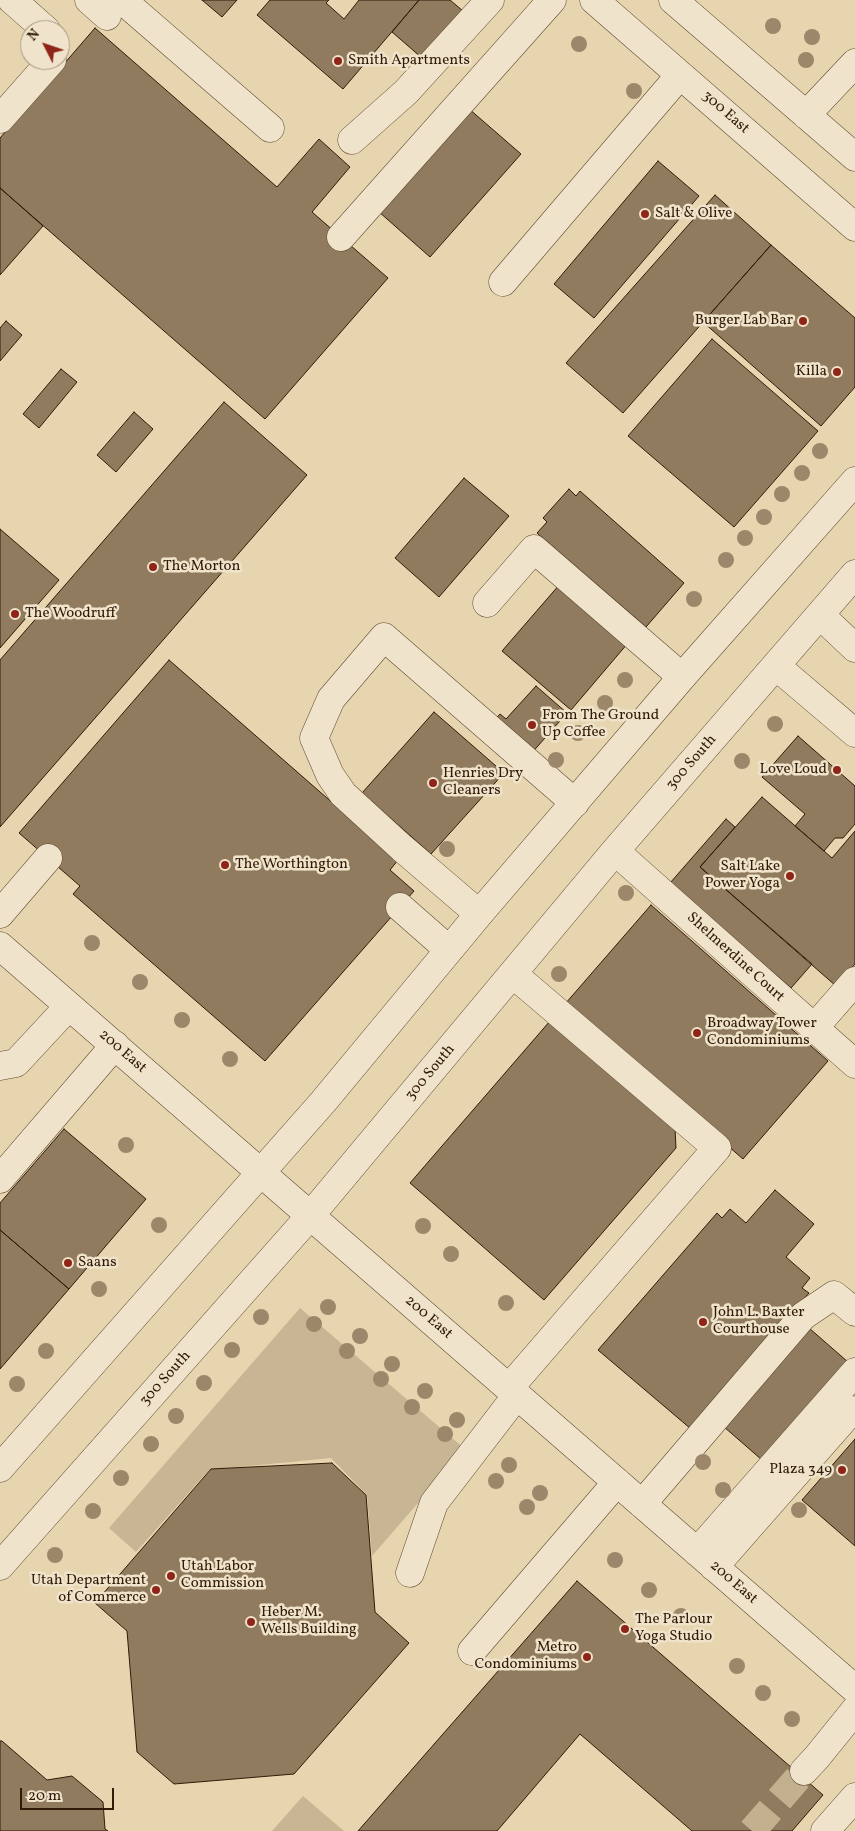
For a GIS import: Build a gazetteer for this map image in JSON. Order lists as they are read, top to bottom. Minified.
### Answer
{"streets":{"street":["300 East","300 South","Shelmerdine Court","200 East"]},"crossings":[["300 South","Shelmerdine Court"],["300 South","200 East"]],"places":["Smith Apartments","Salt & Olive","Burger Lab Bar","Killa","The Morton","The Woodruff","From The Ground Up Coffee","Love Loud","Henries Dry Cleaners","The Worthington","Salt Lake Power Yoga","Broadway Tower Condominiums","Saans","John L. Baxter Courthouse","Plaza 349","Utah Labor Commission","Utah Department of Commerce","Heber M. Wells Building","The Parlour Yoga Studio","Metro Condominiums"],"scale_bar":"20 m","north":"top left"}
